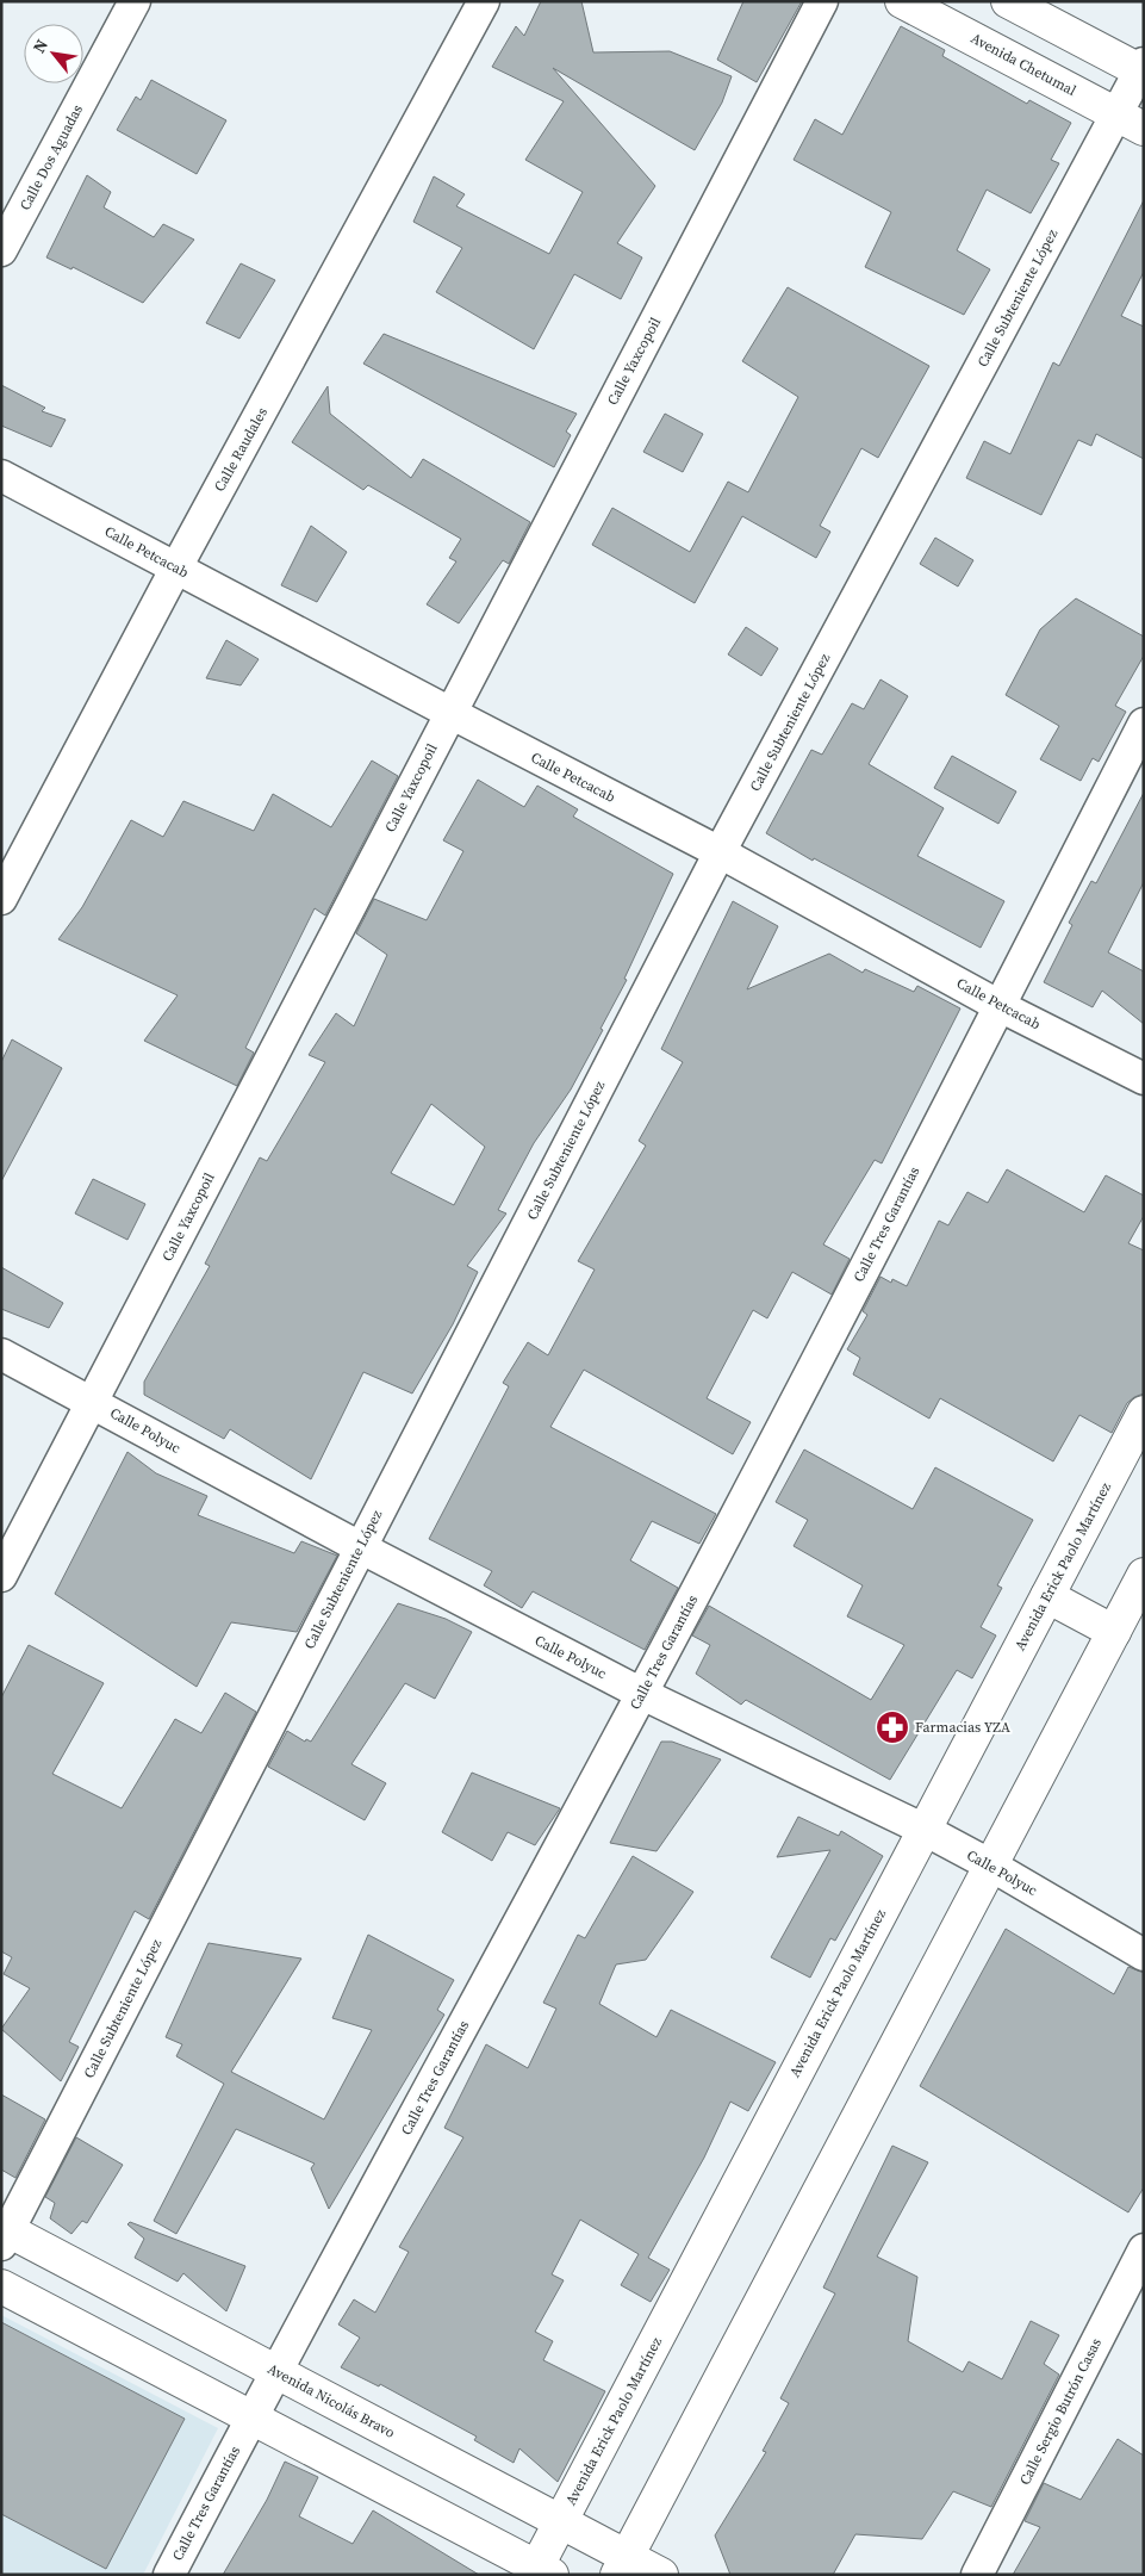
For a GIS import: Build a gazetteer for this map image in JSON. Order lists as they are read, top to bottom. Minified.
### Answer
{"streets":{"main road":["Avenida Chetumal","Avenida Erick Paolo Martínez","Avenida Nicolás Bravo"],"street":["Calle Dos Aguadas","Calle Subteniente López","Calle Yaxcopoil","Calle Raudales","Calle Petcacab","Calle Tres Garantías","Calle Polyuc","Calle Sergio Butrón Casas"]},"crossings":[["Avenida Chetumal","Calle Subteniente López"],["Calle Subteniente López","Calle Petcacab"],["Calle Subteniente López","Calle Polyuc"],["Calle Subteniente López","Avenida Nicolás Bravo"],["Calle Yaxcopoil","Calle Petcacab"],["Calle Yaxcopoil","Calle Polyuc"],["Calle Raudales","Calle Petcacab"],["Calle Petcacab","Calle Tres Garantías"],["Calle Tres Garantías","Calle Polyuc"],["Calle Tres Garantías","Avenida Nicolás Bravo"],["Calle Polyuc","Avenida Erick Paolo Martínez"],["Avenida Erick Paolo Martínez","Avenida Nicolás Bravo"]],"places":{"pharmacy":["Farmacias YZA"]},"north":"top left"}
